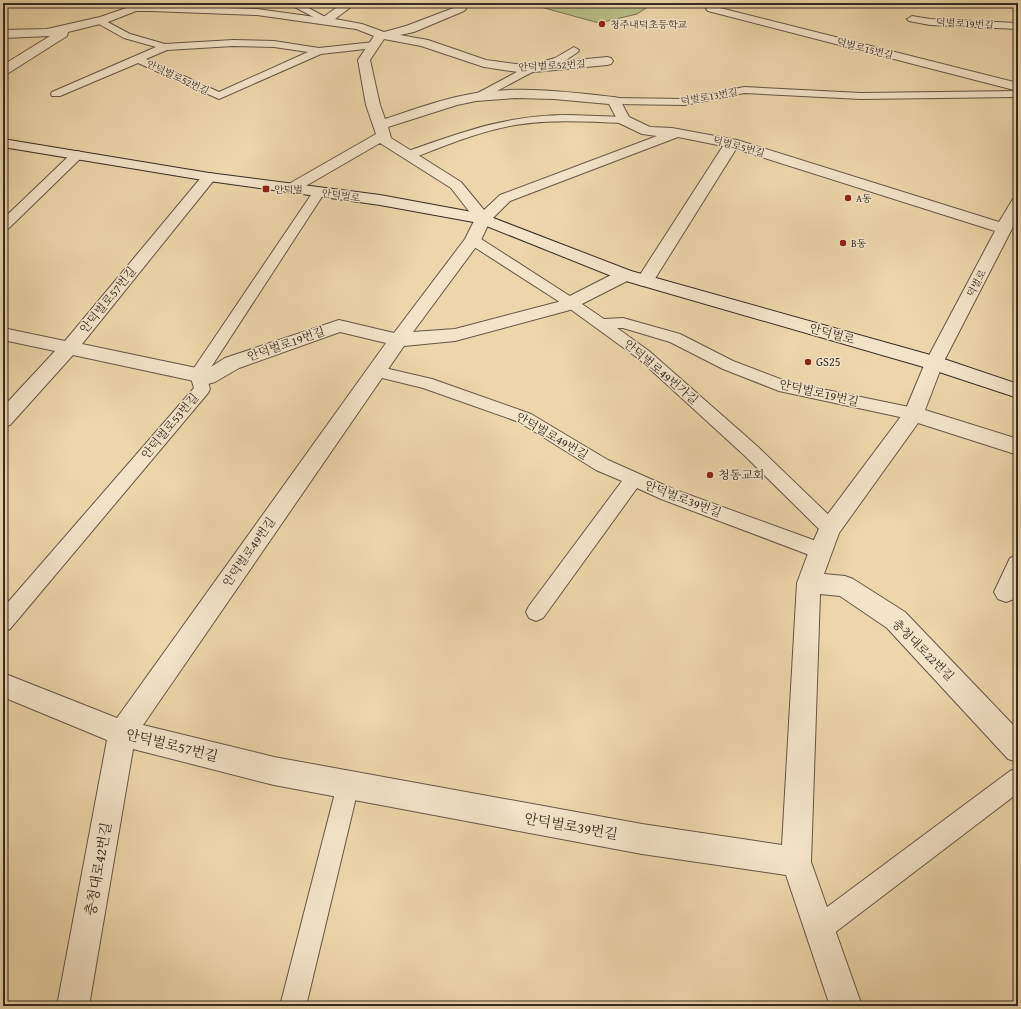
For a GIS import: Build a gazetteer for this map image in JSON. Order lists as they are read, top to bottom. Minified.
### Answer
{"streets":{"street":["덕벌로15번길","안덕벌로52번길","덕벌로13번길","덕벌로5번길","안덕벌로","덕벌로","안덕벌로57번길","안덕벌로19번길","안덕벌로49번길","안덕벌로39번길","충청대로22번길","충청대로42번길"],"lane":["덕벌로19번길","안덕벌로49번가길","안덕벌로53번길"]},"crossings":[["덕벌로13번길","안덕벌로"],["덕벌로5번길","덕벌로"],["안덕벌로","덕벌로"],["안덕벌로","안덕벌로57번길"],["안덕벌로","안덕벌로19번길"],["안덕벌로","안덕벌로53번길"],["안덕벌로","안덕벌로49번길"],["안덕벌로57번길","안덕벌로19번길"],["안덕벌로57번길","안덕벌로49번길"],["안덕벌로57번길","안덕벌로39번길"],["안덕벌로57번길","충청대로42번길"],["안덕벌로19번길","안덕벌로49번가길"],["안덕벌로19번길","안덕벌로53번길"],["안덕벌로19번길","안덕벌로49번길"],["안덕벌로49번가길","안덕벌로49번길"],["안덕벌로49번가길","안덕벌로39번길"],["안덕벌로49번길","안덕벌로39번길"],["안덕벌로49번길","충청대로42번길"]],"places":{"other":["청주내덕초등학교","A동","B동","GS25","청동교회"],"transit":["안덕벌"]}}
